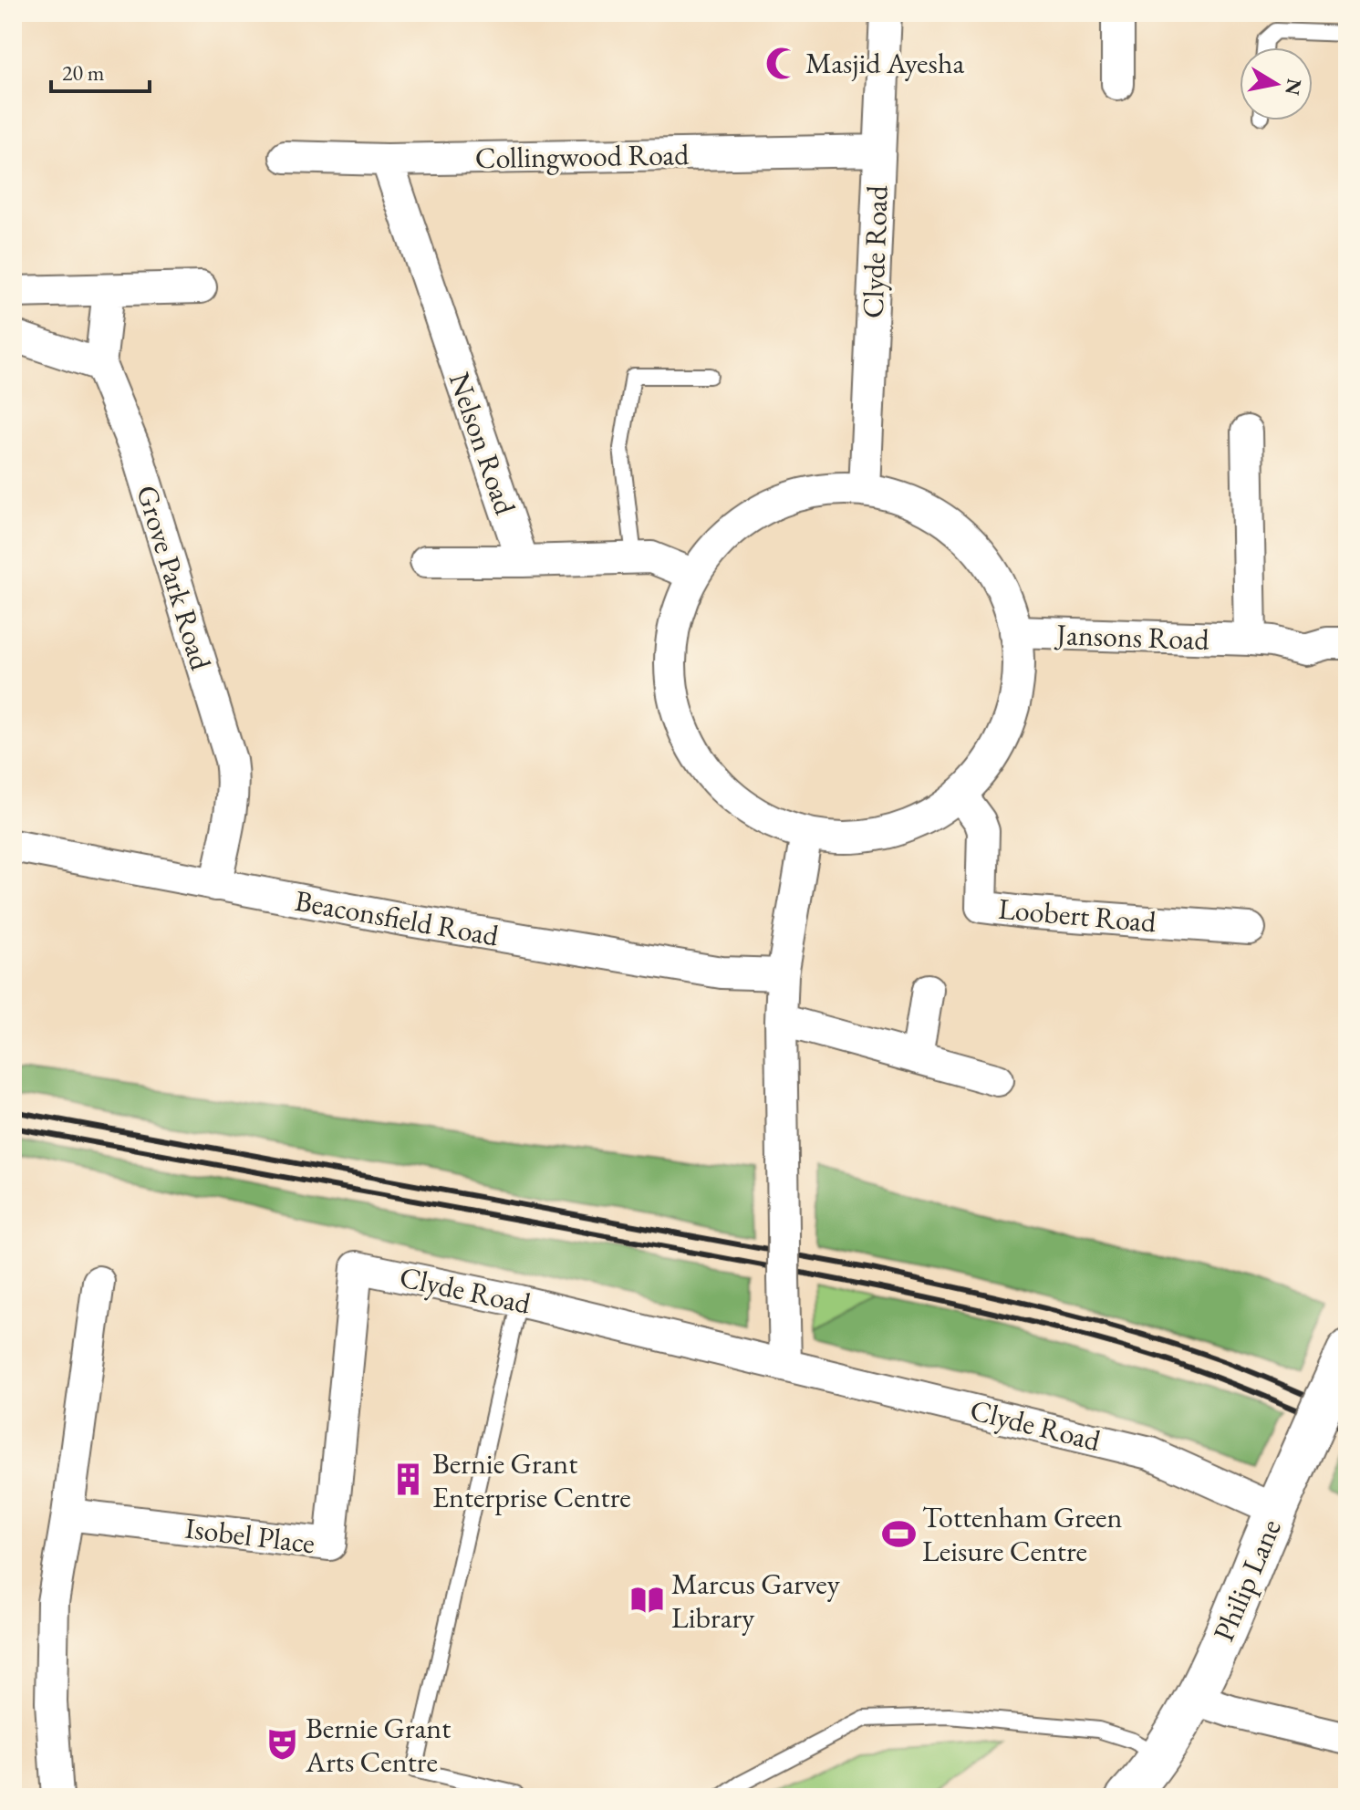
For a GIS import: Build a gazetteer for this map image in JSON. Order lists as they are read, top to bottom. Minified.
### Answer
{"streets":{"main road":["Philip Lane"],"street":["Collingwood Road","Clyde Road","Nelson Road","Grove Park Road","Jansons Road","Loobert Road","Beaconsfield Road","Isobel Place"]},"crossings":[["Collingwood Road","Clyde Road"],["Collingwood Road","Nelson Road"],["Clyde Road","Isobel Place"],["Clyde Road","Philip Lane"],["Grove Park Road","Beaconsfield Road"]],"places":{"mosque":["Masjid Ayesha"],"building":["Bernie Grant Enterprise Centre"],"sports":["Tottenham Green Leisure Centre"],"library":["Marcus Garvey Library"],"theatre":["Bernie Grant Arts Centre"]},"scale_bar":"20 m","north":"right"}
